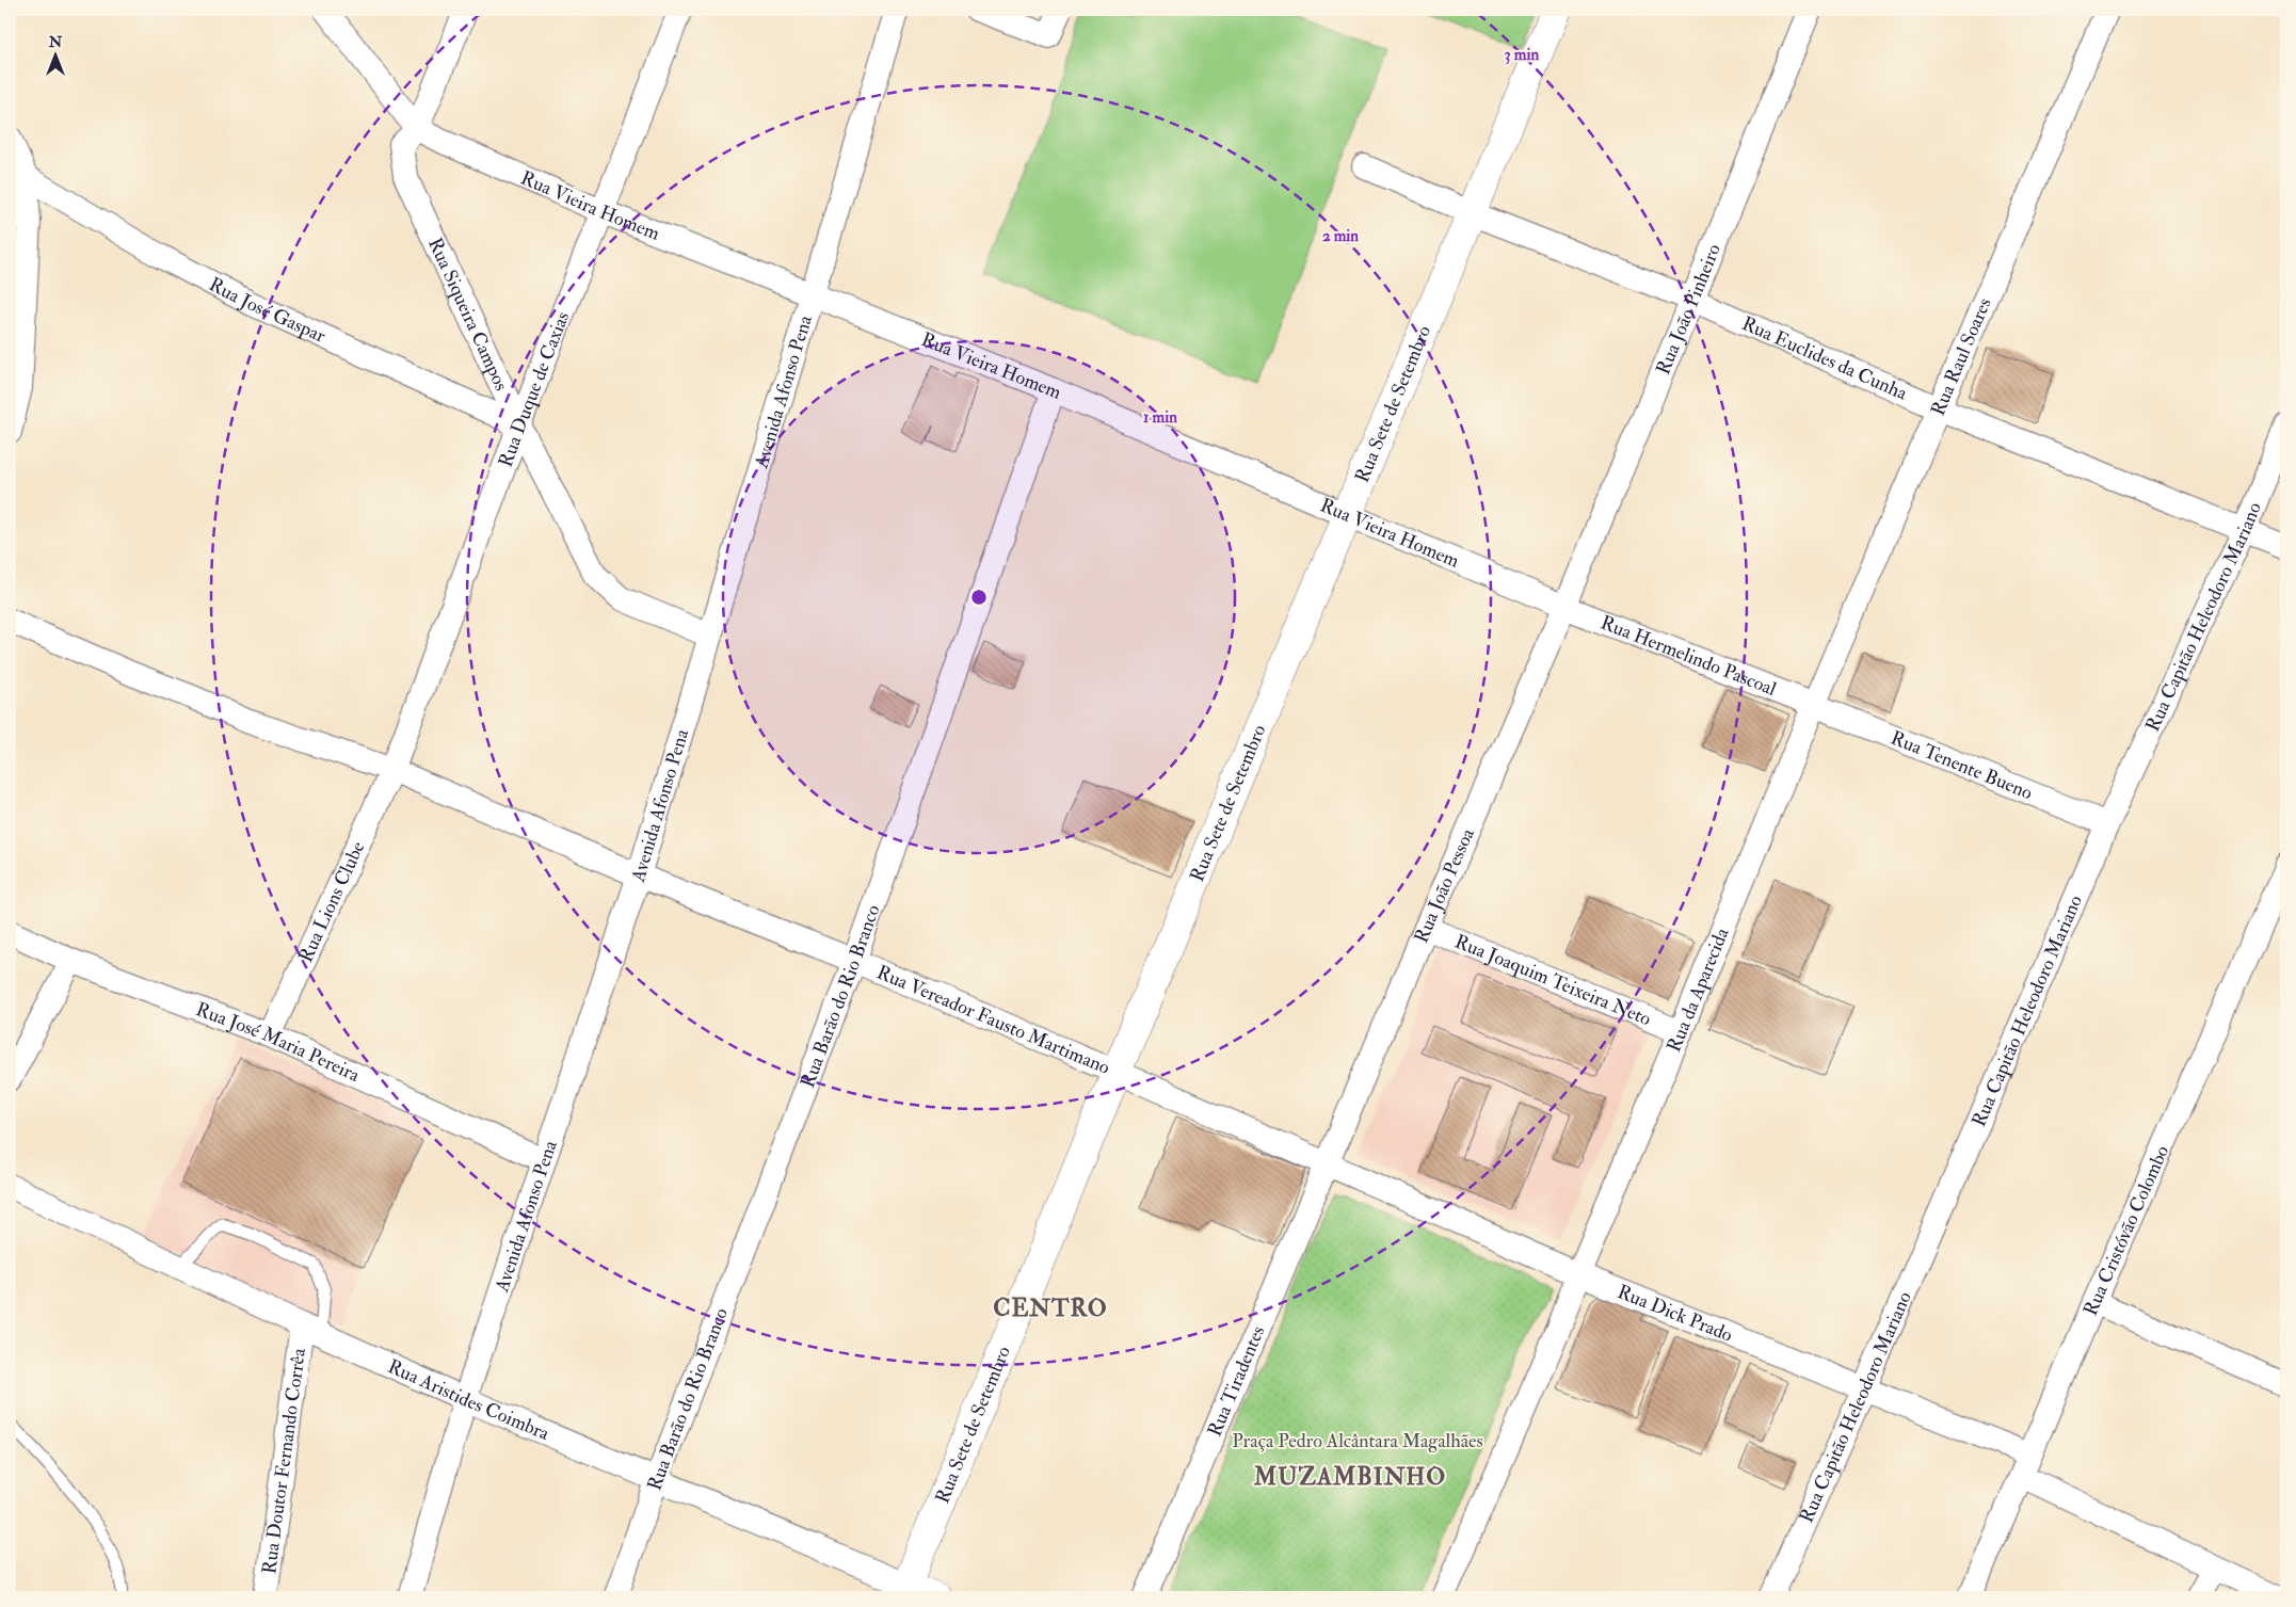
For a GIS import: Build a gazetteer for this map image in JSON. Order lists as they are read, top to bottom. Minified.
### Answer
{"streets":{"main road":["Rua Sete de Setembro","Rua Aristides Coimbra"],"street":["Rua Vieira Homem","Rua João Pinheiro","Rua José Gaspar","Rua Siqueira Campos","Rua Raul Soares","Rua Euclides da Cunha","Rua Duque de Caxias","Avenida Afonso Pena","Rua Capitão Heleodoro Mariano","Rua Hermelindo Pascoal","Rua Tenente Bueno","Rua João Pessoa","Rua Lions Clube","Rua Joaquim Teixeira Neto","Rua da Aparecida","Rua Barão do Rio Branco","Rua Vereador Fausto Martimano","Rua José Maria Pereira","Rua Cristóvão Colombo","Rua Dick Prado","Rua Tiradentes","Rua Doutor Fernando Corrêa"]},"crossings":[["Rua Vieira Homem","Rua João Pinheiro"],["Rua Vieira Homem","Rua Siqueira Campos"],["Rua Vieira Homem","Rua Duque de Caxias"],["Rua Vieira Homem","Avenida Afonso Pena"],["Rua Vieira Homem","Rua Sete de Setembro"],["Rua Vieira Homem","Rua Hermelindo Pascoal"],["Rua Vieira Homem","Rua João Pessoa"],["Rua Vieira Homem","Rua Barão do Rio Branco"],["Rua João Pinheiro","Rua Euclides da Cunha"],["Rua João Pinheiro","Rua Hermelindo Pascoal"],["Rua João Pinheiro","Rua João Pessoa"],["Rua José Gaspar","Rua Siqueira Campos"],["Rua José Gaspar","Rua Duque de Caxias"],["Rua Siqueira Campos","Rua Duque de Caxias"],["Rua Siqueira Campos","Avenida Afonso Pena"],["Rua Raul Soares","Rua Euclides da Cunha"],["Rua Raul Soares","Rua Hermelindo Pascoal"],["Rua Raul Soares","Rua Tenente Bueno"],["Rua Raul Soares","Rua da Aparecida"],["Rua Euclides da Cunha","Rua Sete de Setembro"],["Rua Euclides da Cunha","Rua Capitão Heleodoro Mariano"],["Rua Duque de Caxias","Rua Lions Clube"],["Rua Duque de Caxias","Rua Vereador Fausto Martimano"],["Avenida Afonso Pena","Rua Vereador Fausto Martimano"],["Avenida Afonso Pena","Rua José Maria Pereira"],["Avenida Afonso Pena","Rua Aristides Coimbra"],["Rua Sete de Setembro","Rua Vereador Fausto Martimano"],["Rua Sete de Setembro","Rua Aristides Coimbra"],["Rua Capitão Heleodoro Mariano","Rua Tenente Bueno"],["Rua Capitão Heleodoro Mariano","Rua Dick Prado"],["Rua Hermelindo Pascoal","Rua Tenente Bueno"],["Rua Hermelindo Pascoal","Rua João Pessoa"],["Rua Hermelindo Pascoal","Rua da Aparecida"],["Rua Tenente Bueno","Rua da Aparecida"],["Rua João Pessoa","Rua Joaquim Teixeira Neto"],["Rua João Pessoa","Rua Vereador Fausto Martimano"],["Rua João Pessoa","Rua Dick Prado"],["Rua João Pessoa","Rua Tiradentes"],["Rua Lions Clube","Rua Vereador Fausto Martimano"],["Rua Lions Clube","Rua José Maria Pereira"],["Rua Joaquim Teixeira Neto","Rua da Aparecida"],["Rua da Aparecida","Rua Dick Prado"],["Rua Barão do Rio Branco","Rua Vereador Fausto Martimano"],["Rua Barão do Rio Branco","Rua Aristides Coimbra"],["Rua Vereador Fausto Martimano","Rua Dick Prado"],["Rua Vereador Fausto Martimano","Rua Tiradentes"],["Rua Cristóvão Colombo","Rua Dick Prado"],["Rua Dick Prado","Rua Tiradentes"],["Rua Aristides Coimbra","Rua Doutor Fernando Corrêa"]],"districts":["CENTRO","MUZAMBINHO"],"parks":["Praça Pedro Alcântara Magalhães"],"north":"top","rings":["3 min","2 min","1 min"]}
